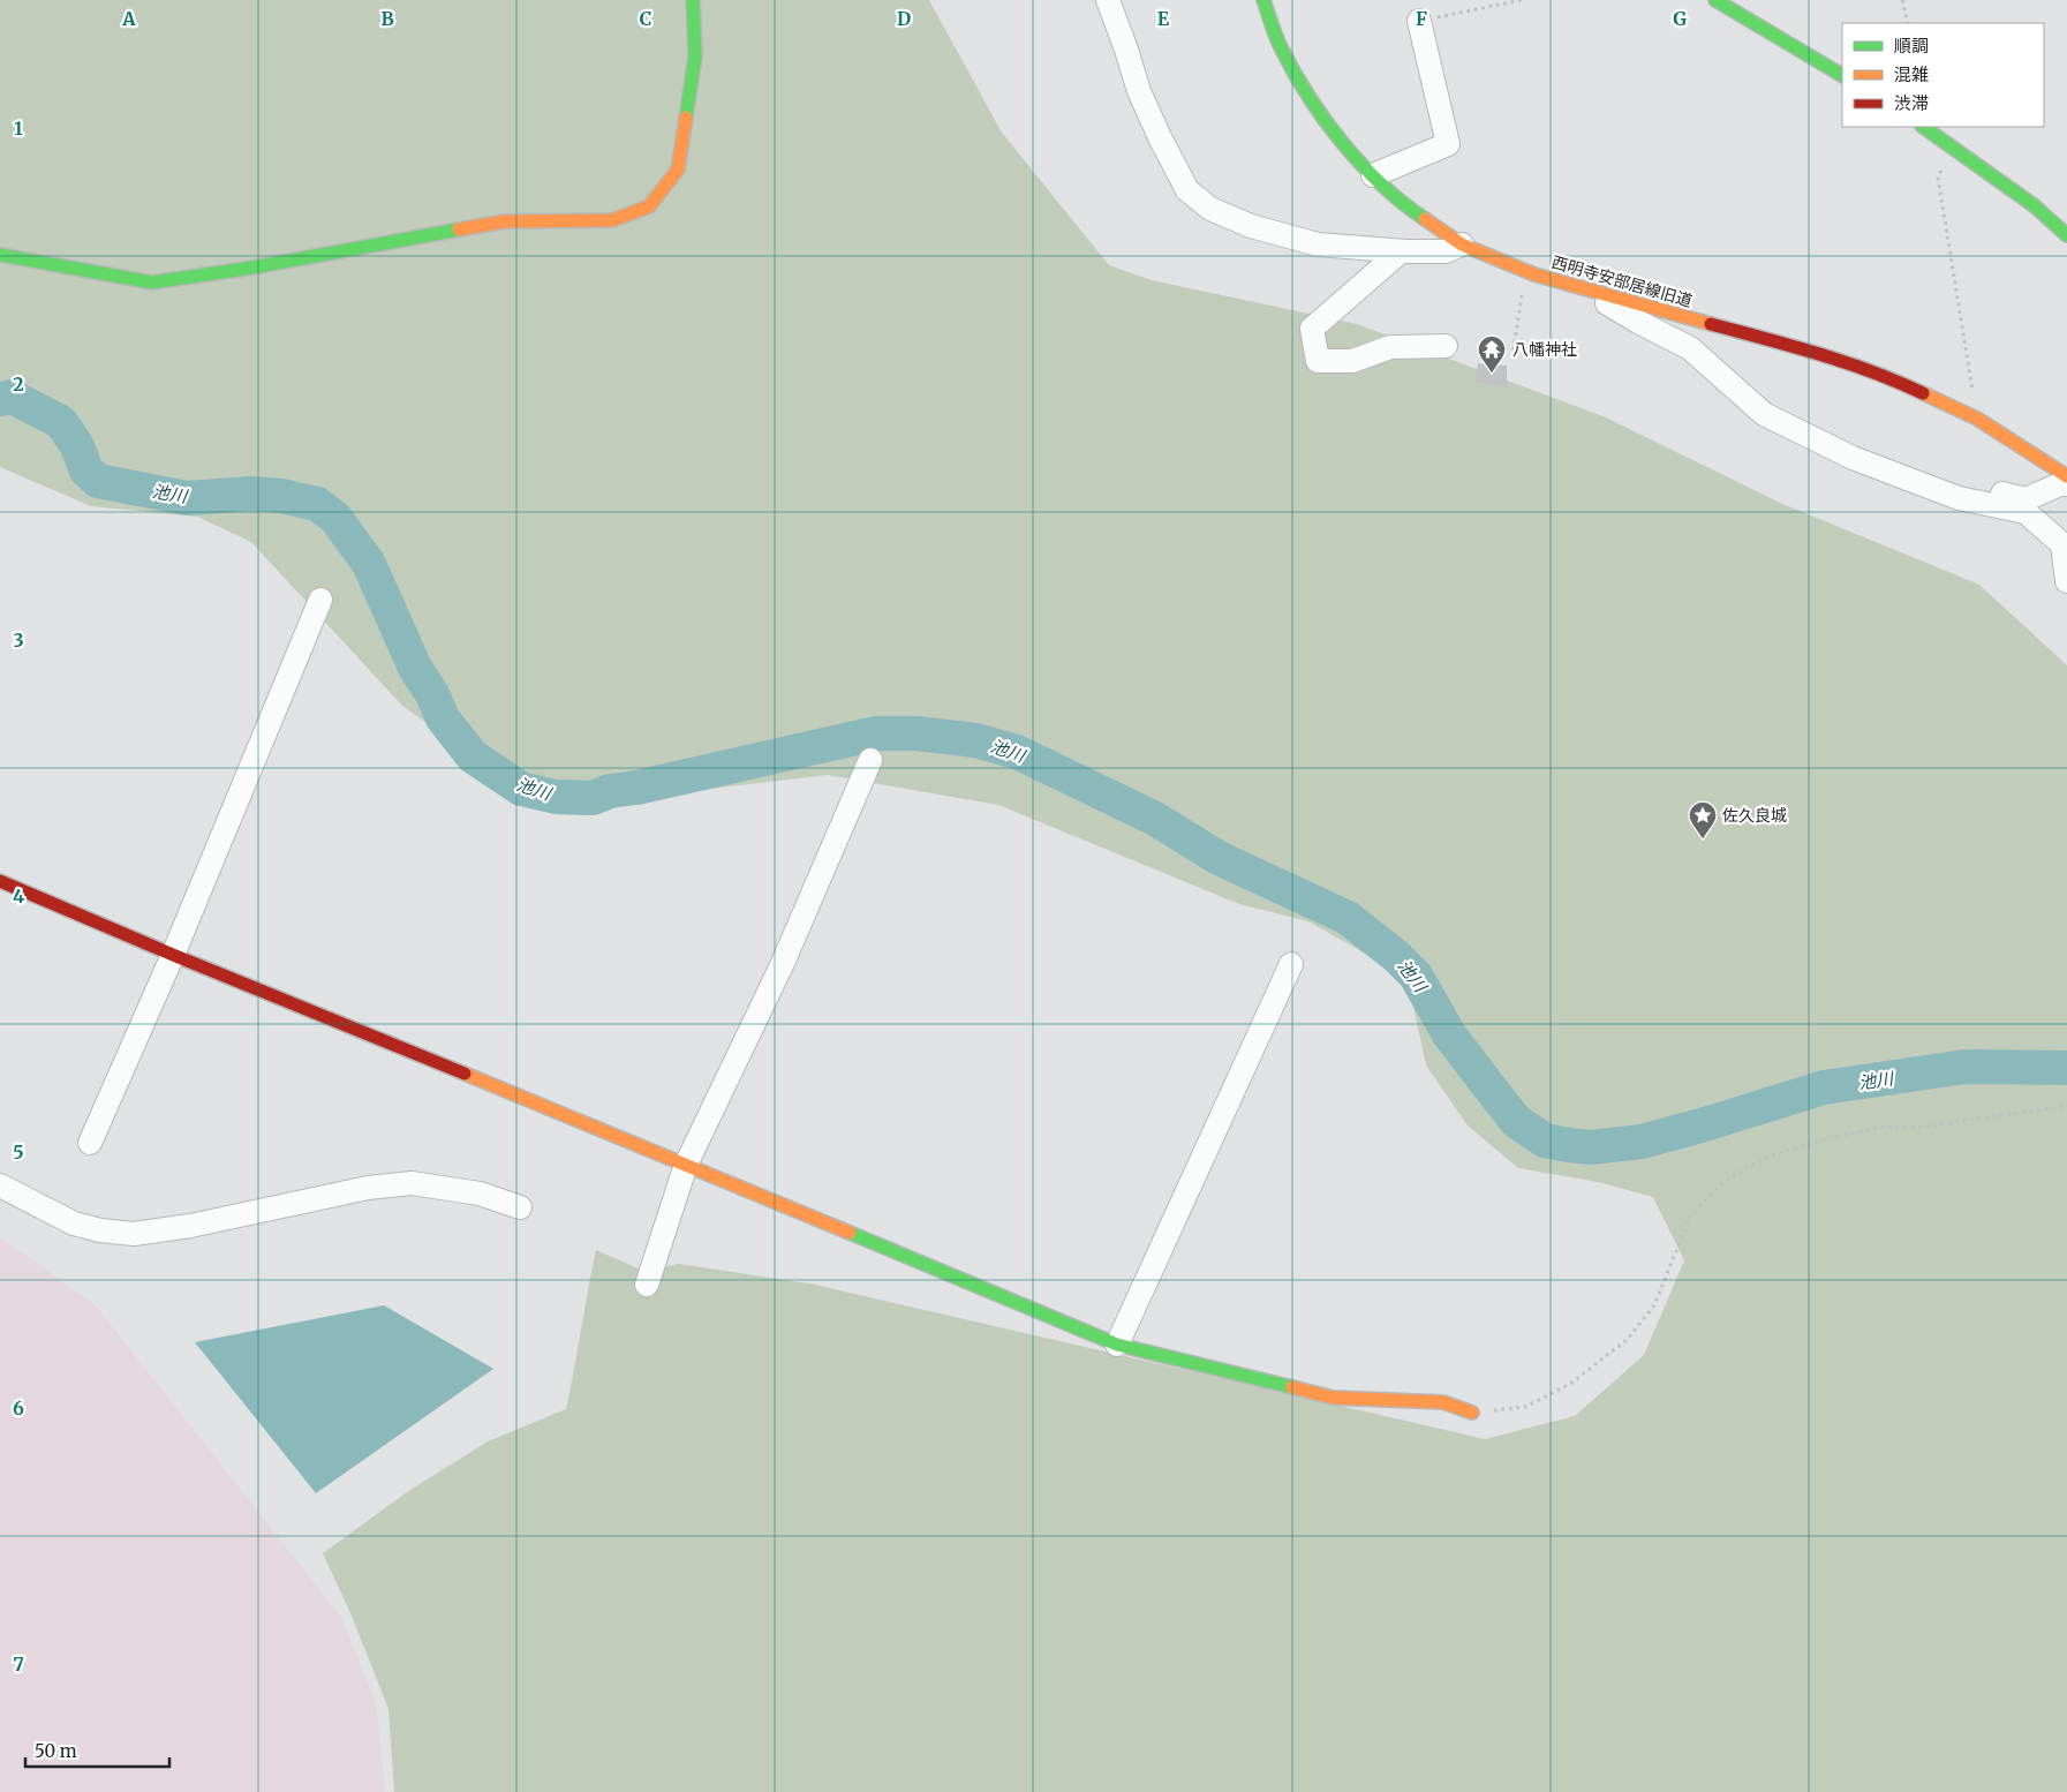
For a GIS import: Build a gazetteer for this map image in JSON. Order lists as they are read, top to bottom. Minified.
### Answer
{"streets":{"street":["西明寺安部居線旧道"]},"water":["池川"],"places":{"temple":["八幡神社"],"place":["佐久良城"]},"legend":["順調","混雑","渋滞"],"scale_bar":"50 m","grid":{"columns":["A","B","C","D","E","F","G"],"rows":["1","2","3","4","5","6","7"]}}
